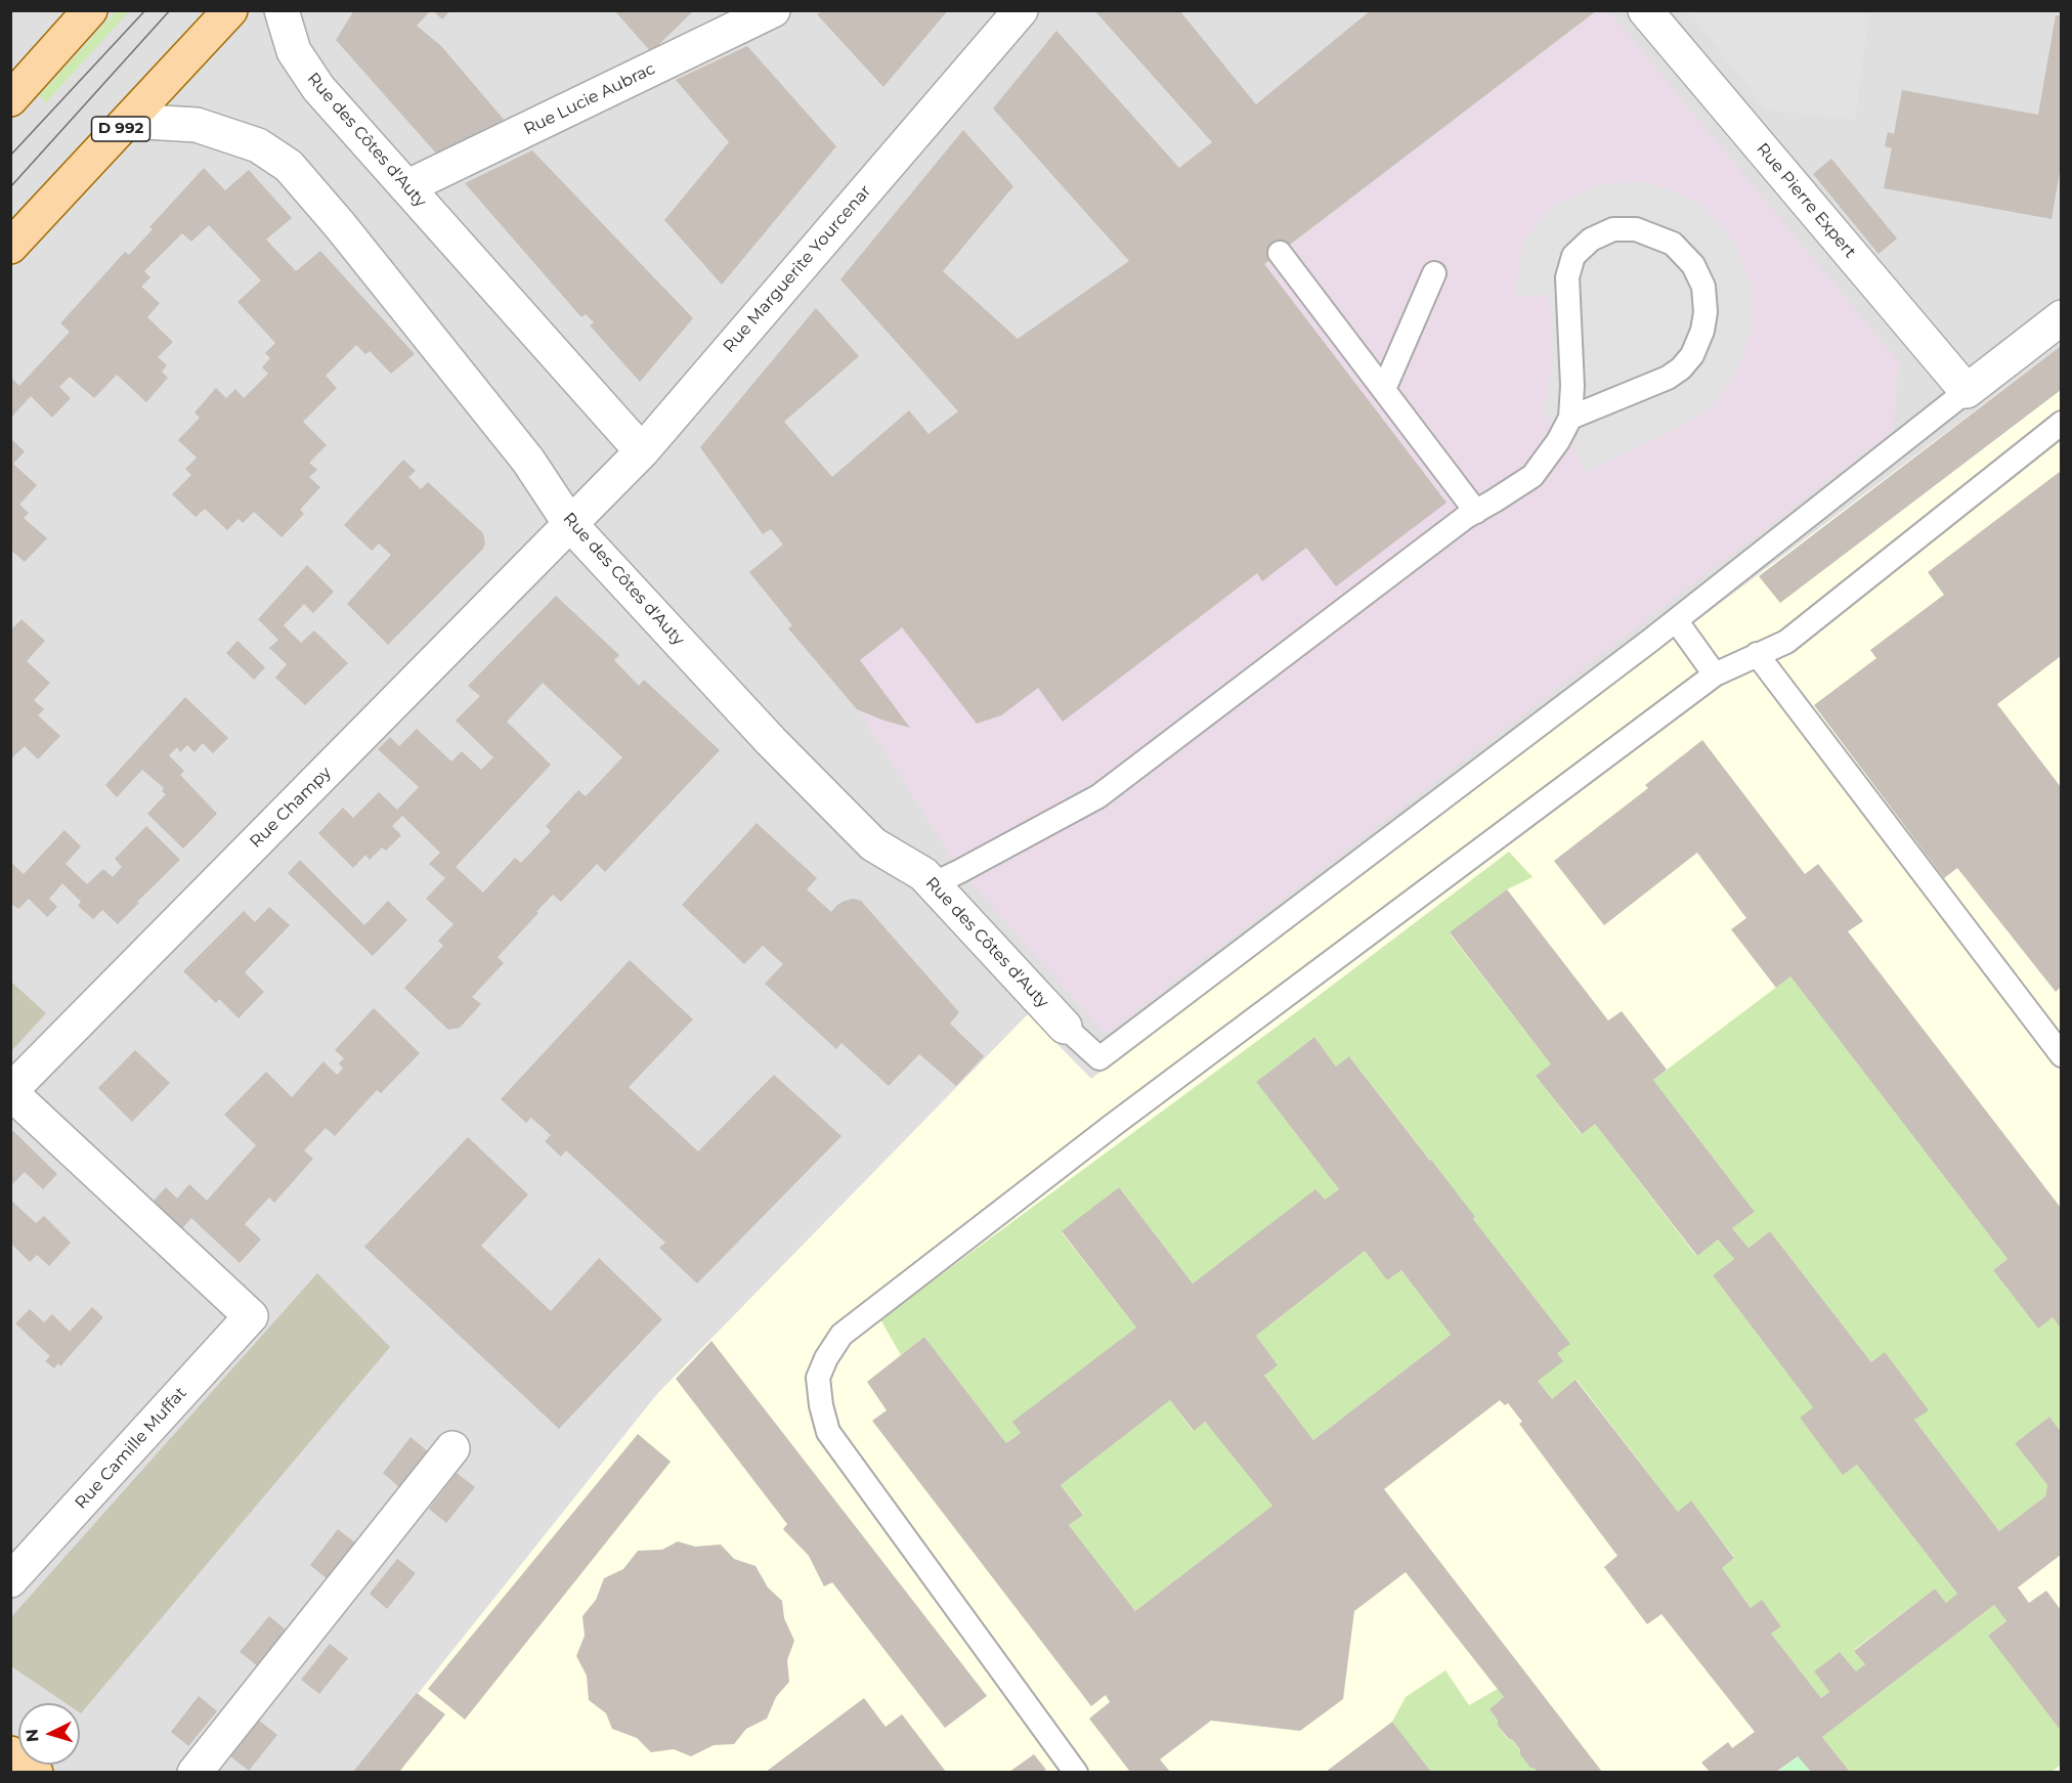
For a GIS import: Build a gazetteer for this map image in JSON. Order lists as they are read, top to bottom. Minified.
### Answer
{"streets":{"main road":["D 992"],"street":["Rue Lucie Aubrac","Rue des Côtes d'Auty","Rue Pierre Expert","Rue Marguerite Yourcenar","Rue Champy","Rue Camille Muffat"]},"crossings":[["Rue Lucie Aubrac","Rue des Côtes d'Auty"],["D 992","Rue des Côtes d'Auty"],["Rue des Côtes d'Auty","Rue Marguerite Yourcenar"],["Rue des Côtes d'Auty","Rue Champy"],["Rue Marguerite Yourcenar","Rue Champy"],["Rue Champy","Rue Camille Muffat"]],"north":"left"}
